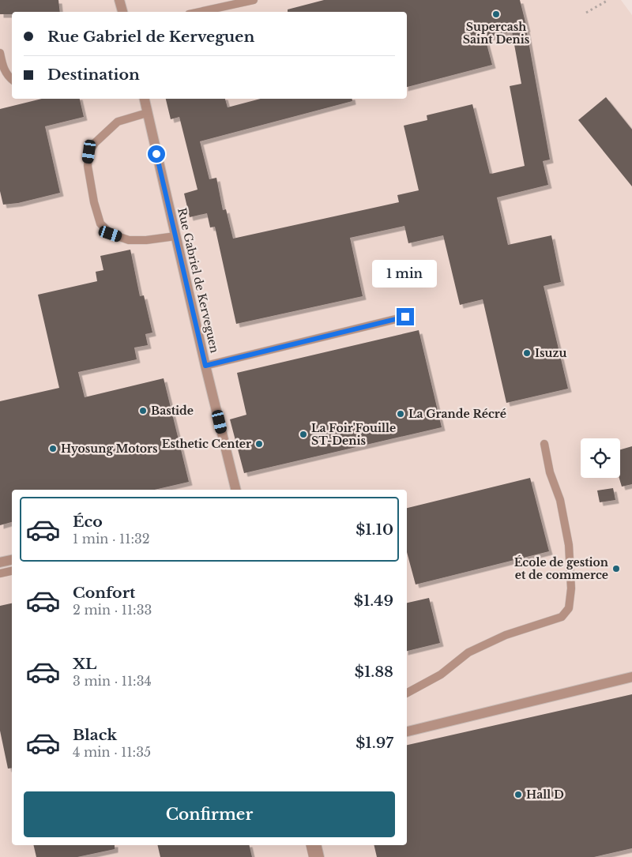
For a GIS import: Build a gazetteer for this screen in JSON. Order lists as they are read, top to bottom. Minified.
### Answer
{"streets":{"street":["Rue Gabriel de Kerveguen"]},"places":["Supercash Saint Denis","Isuzu","Bastide","La Grande Récré","La Foir'Fouille ST-Denis","Esthetic Center","Hyosung Motors","École de gestion et de commerce","Hall D"],"page":{"banner":["Rue Gabriel de Kerveguen","Destination"],"bubble":"1 min","list":[{"name":"Éco","note":"1 min · 11:32","value":"$1.10"},{"name":"Confort","note":"2 min · 11:33","value":"$1.49"},{"name":"XL","note":"3 min · 11:34","value":"$1.88"},{"name":"Black","note":"4 min · 11:35","value":"$1.97"}],"buttons":"Confirmer"}}
